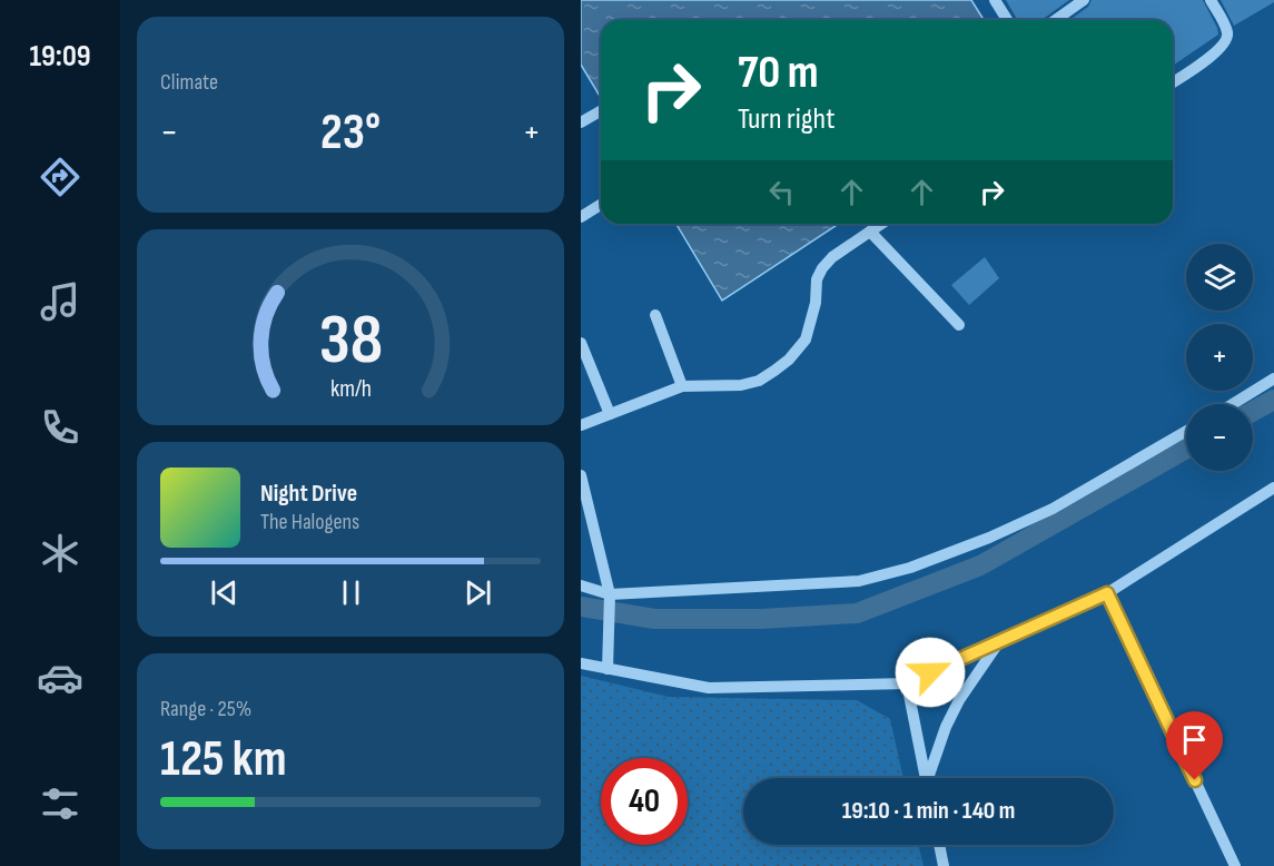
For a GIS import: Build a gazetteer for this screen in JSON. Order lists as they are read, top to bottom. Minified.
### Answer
{"page":{"tabs":"19:09","tile":["Climate",["Range · 25%","125 km"]],"turn":["70 m","Turn right"],"heat":["−","23°","+"],"map_buttons":["+","−"],"song":["Night Drive","The Halogens"],"limit":"40","trip":"19:10 · 1 min · 140 m","gauge":["38","km/h"]}}
